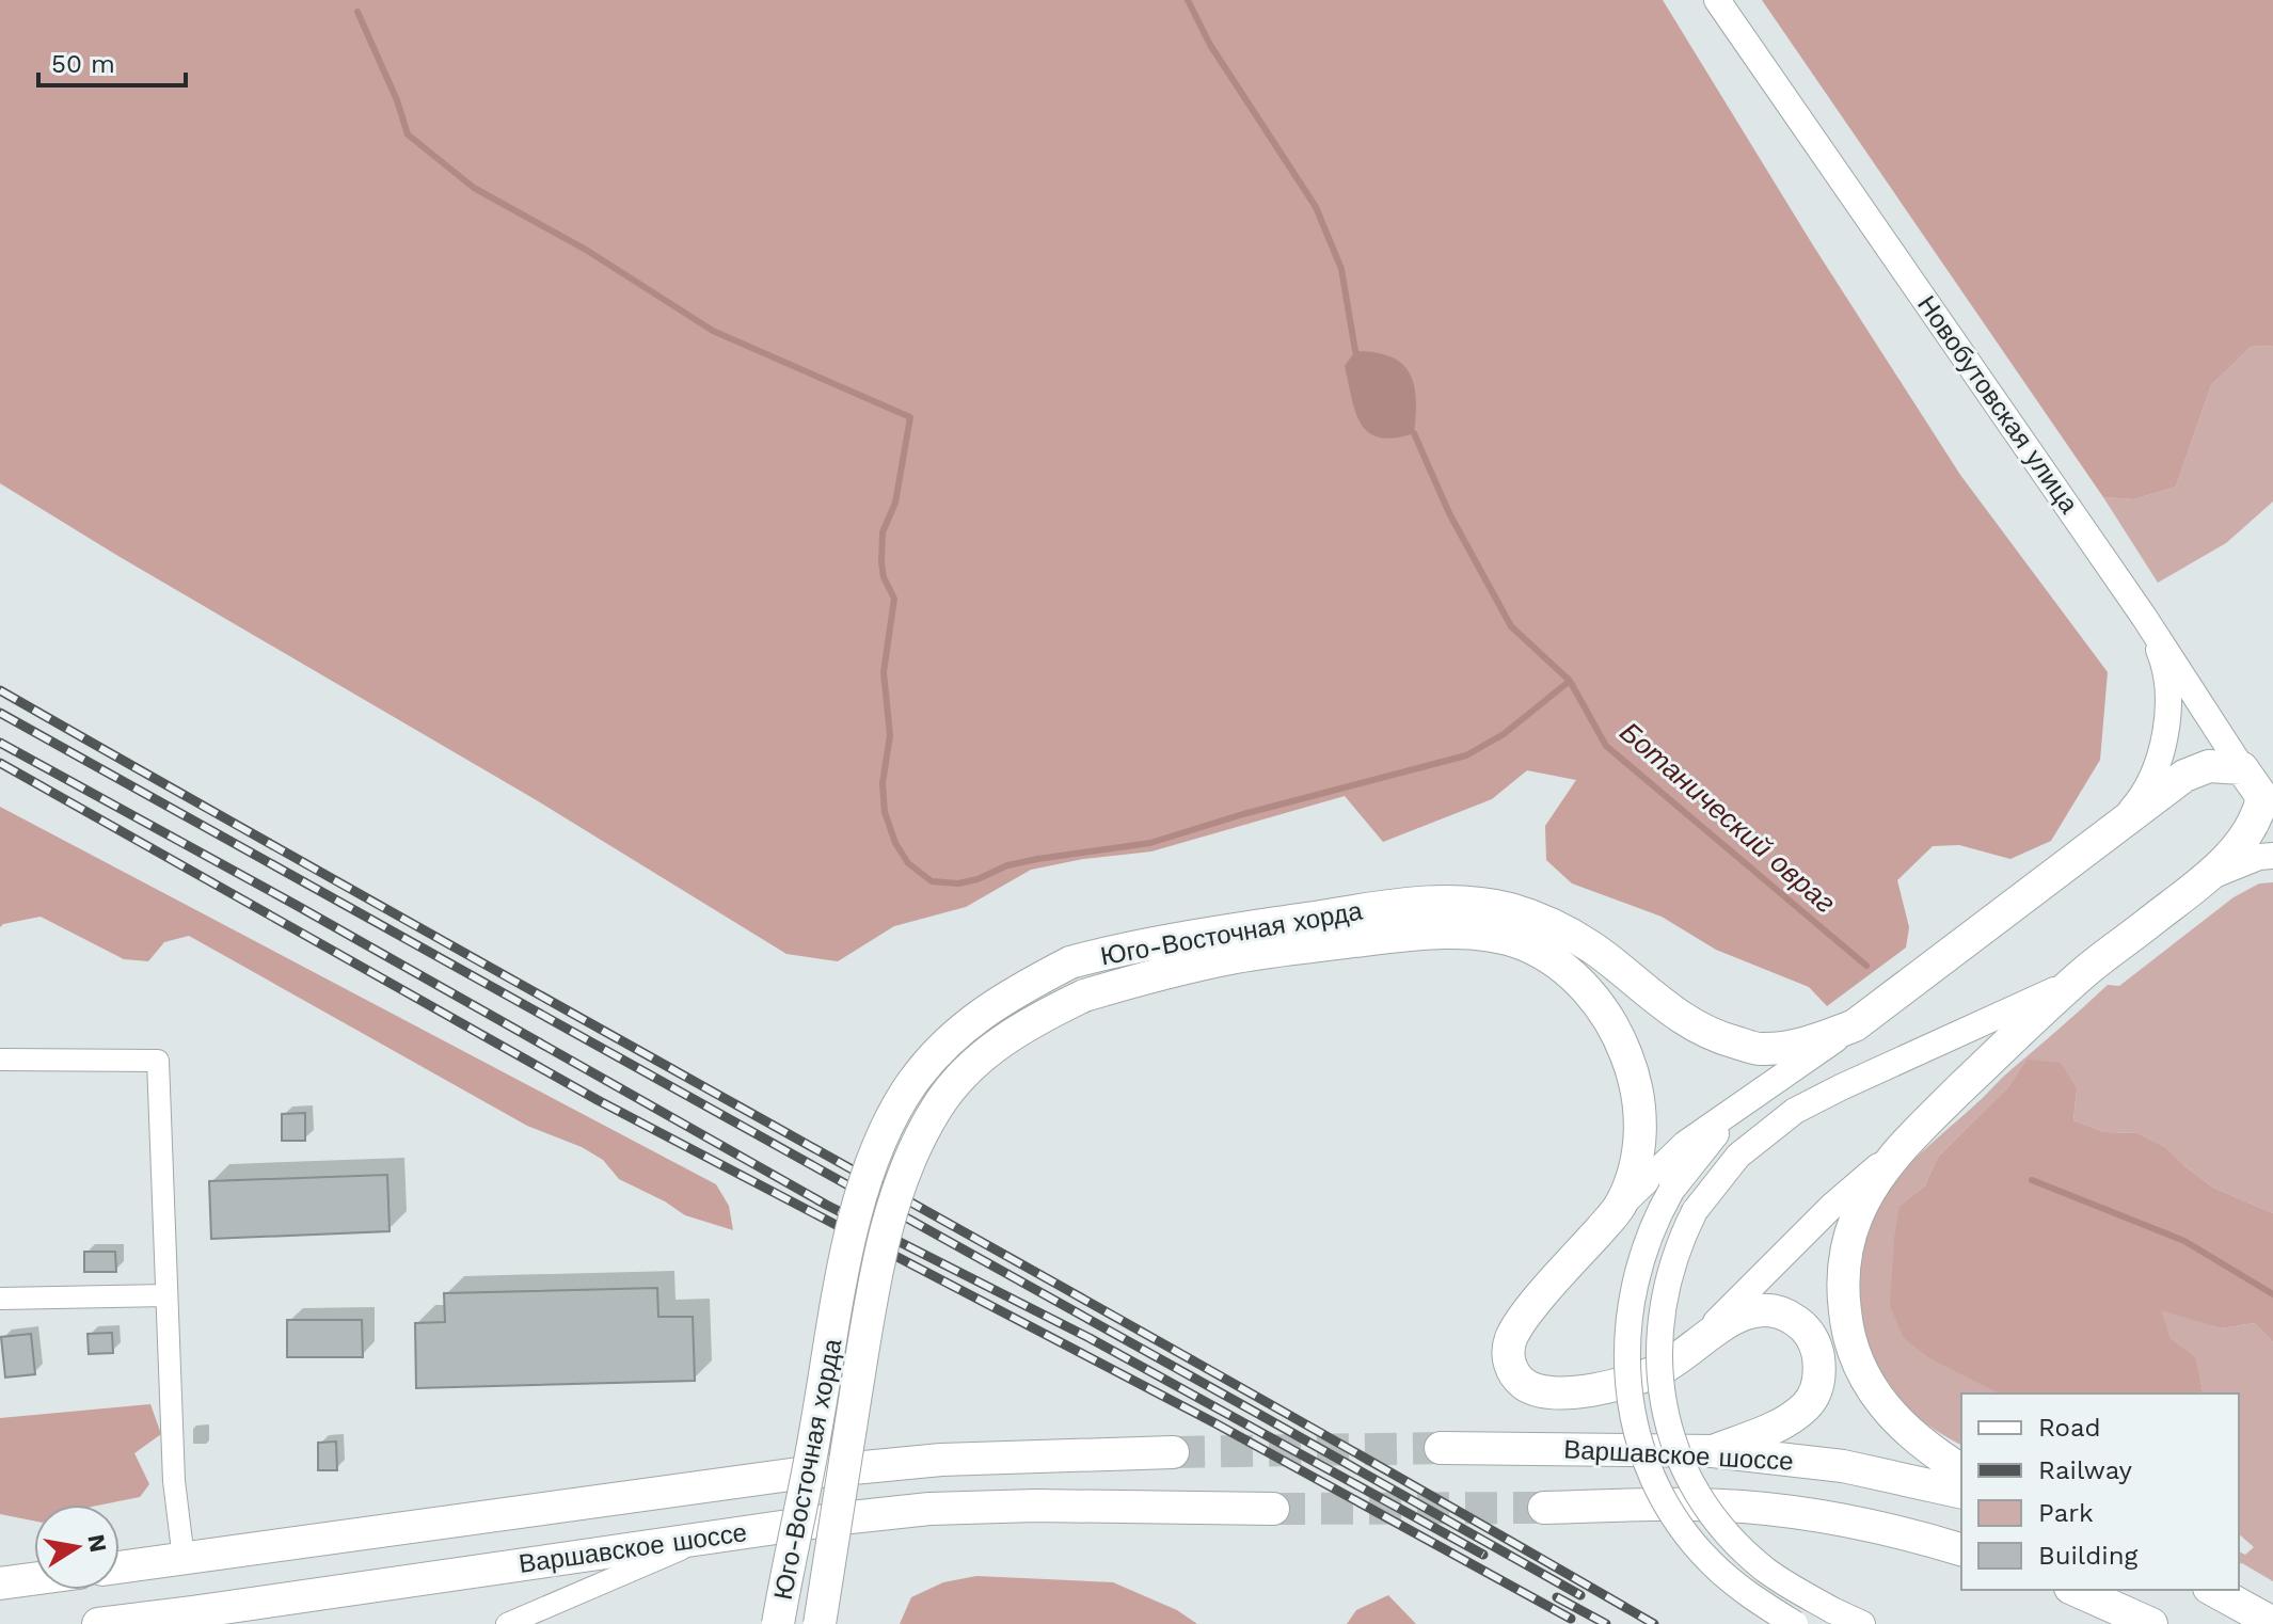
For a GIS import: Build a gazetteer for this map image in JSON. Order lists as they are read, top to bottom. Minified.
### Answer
{"streets":{"main road":["Новобутовская улица","Юго-Восточная хорда","Варшавское шоссе"]},"crossings":[["Новобутовская улица","Юго-Восточная хорда"],["Юго-Восточная хорда","Варшавское шоссе"]],"water":["Ботанический овраг"],"legend":["Road","Railway","Park","Building"],"scale_bar":"50 m","north":"right"}
